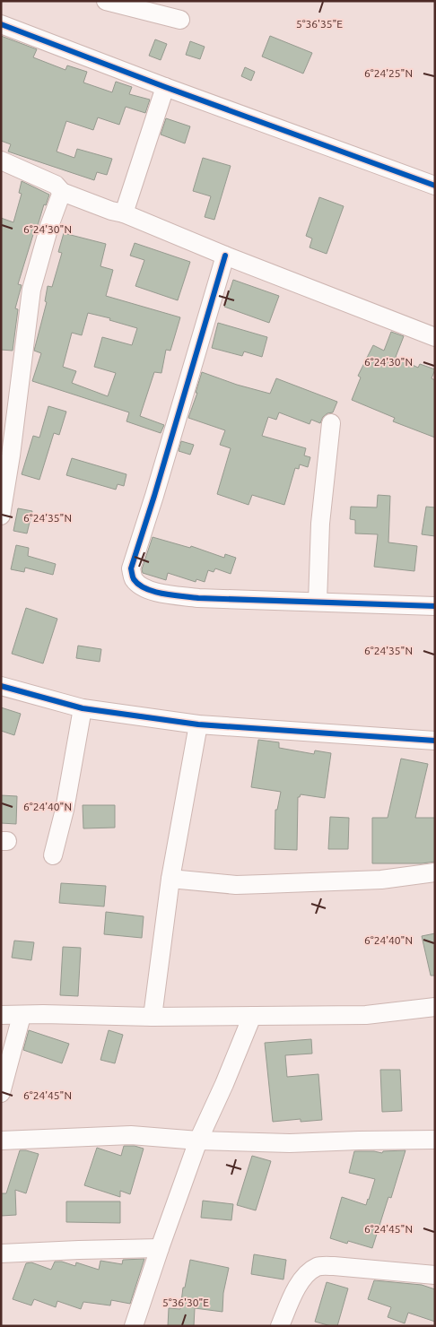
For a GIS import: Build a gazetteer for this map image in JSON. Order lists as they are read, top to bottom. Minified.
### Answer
{"coordinates":["5°36'35\"E","6°24'25\"N","6°24'30\"N","6°24'35\"N","6°24'40\"N","6°24'45\"N","5°36'30\"E"]}
